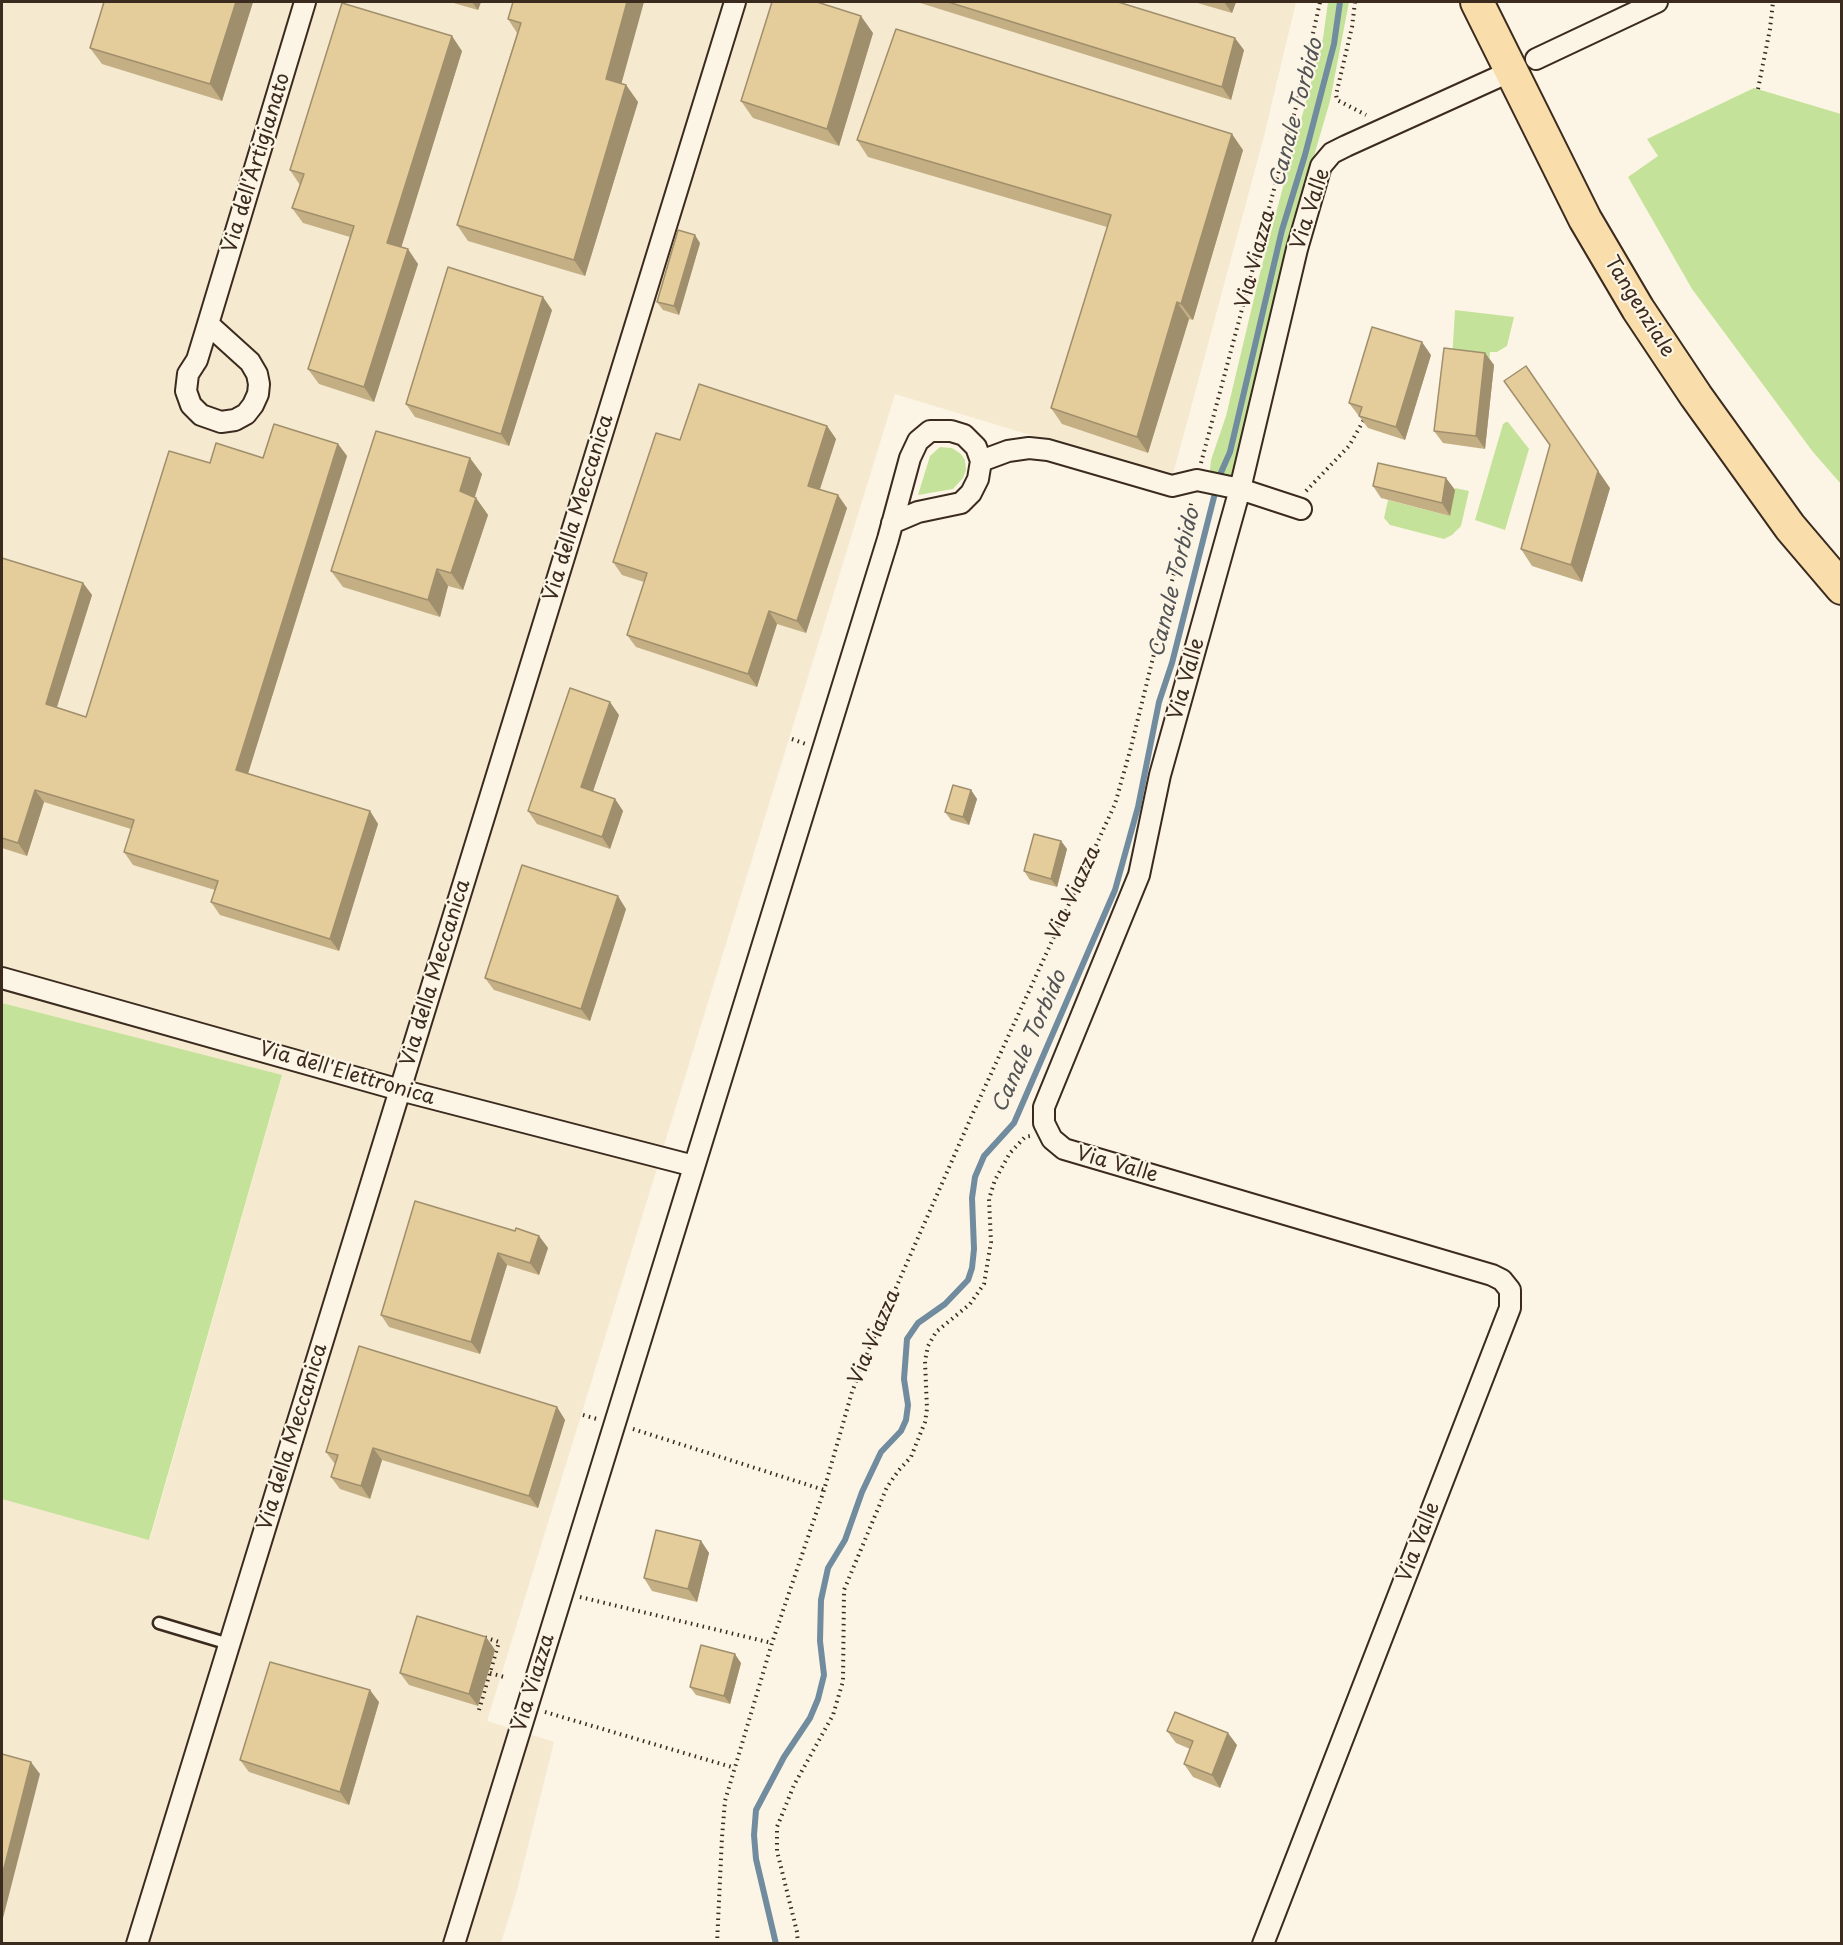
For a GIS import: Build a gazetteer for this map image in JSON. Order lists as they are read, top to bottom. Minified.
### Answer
{"streets":{"main road":["Tangenziale"],"street":["Via dell'Artigianato","Via Valle","Via Viazza","Via della Meccanica","Via dell'Elettronica"]},"crossings":[["Via Viazza","Via dell'Elettronica"],["Via della Meccanica","Via dell'Elettronica"]],"water":["Canale Torbido"]}
